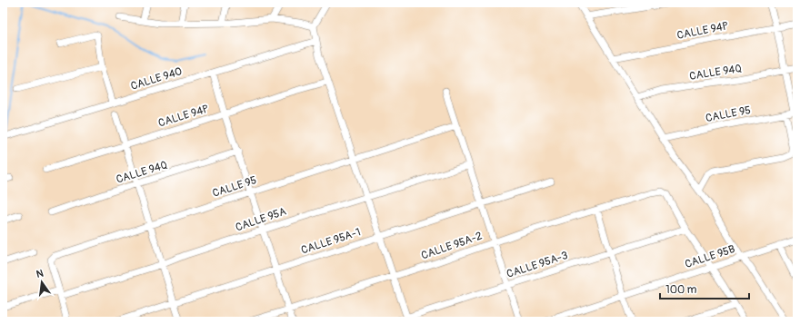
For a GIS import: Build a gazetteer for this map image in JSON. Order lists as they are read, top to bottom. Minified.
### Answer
{"streets":{"street":["CALLE 94P","CALLE 94Q","CALLE 94O","CALLE 95","CALLE 95A","CALLE 95A-1","CALLE 95A-2","CALLE 95B","CALLE 95A-3"]},"crossings":[["CALLE 95","CALLE 95A"],["CALLE 95A-2","CALLE 95A-3"]],"scale_bar":"100 m","north":"top"}
